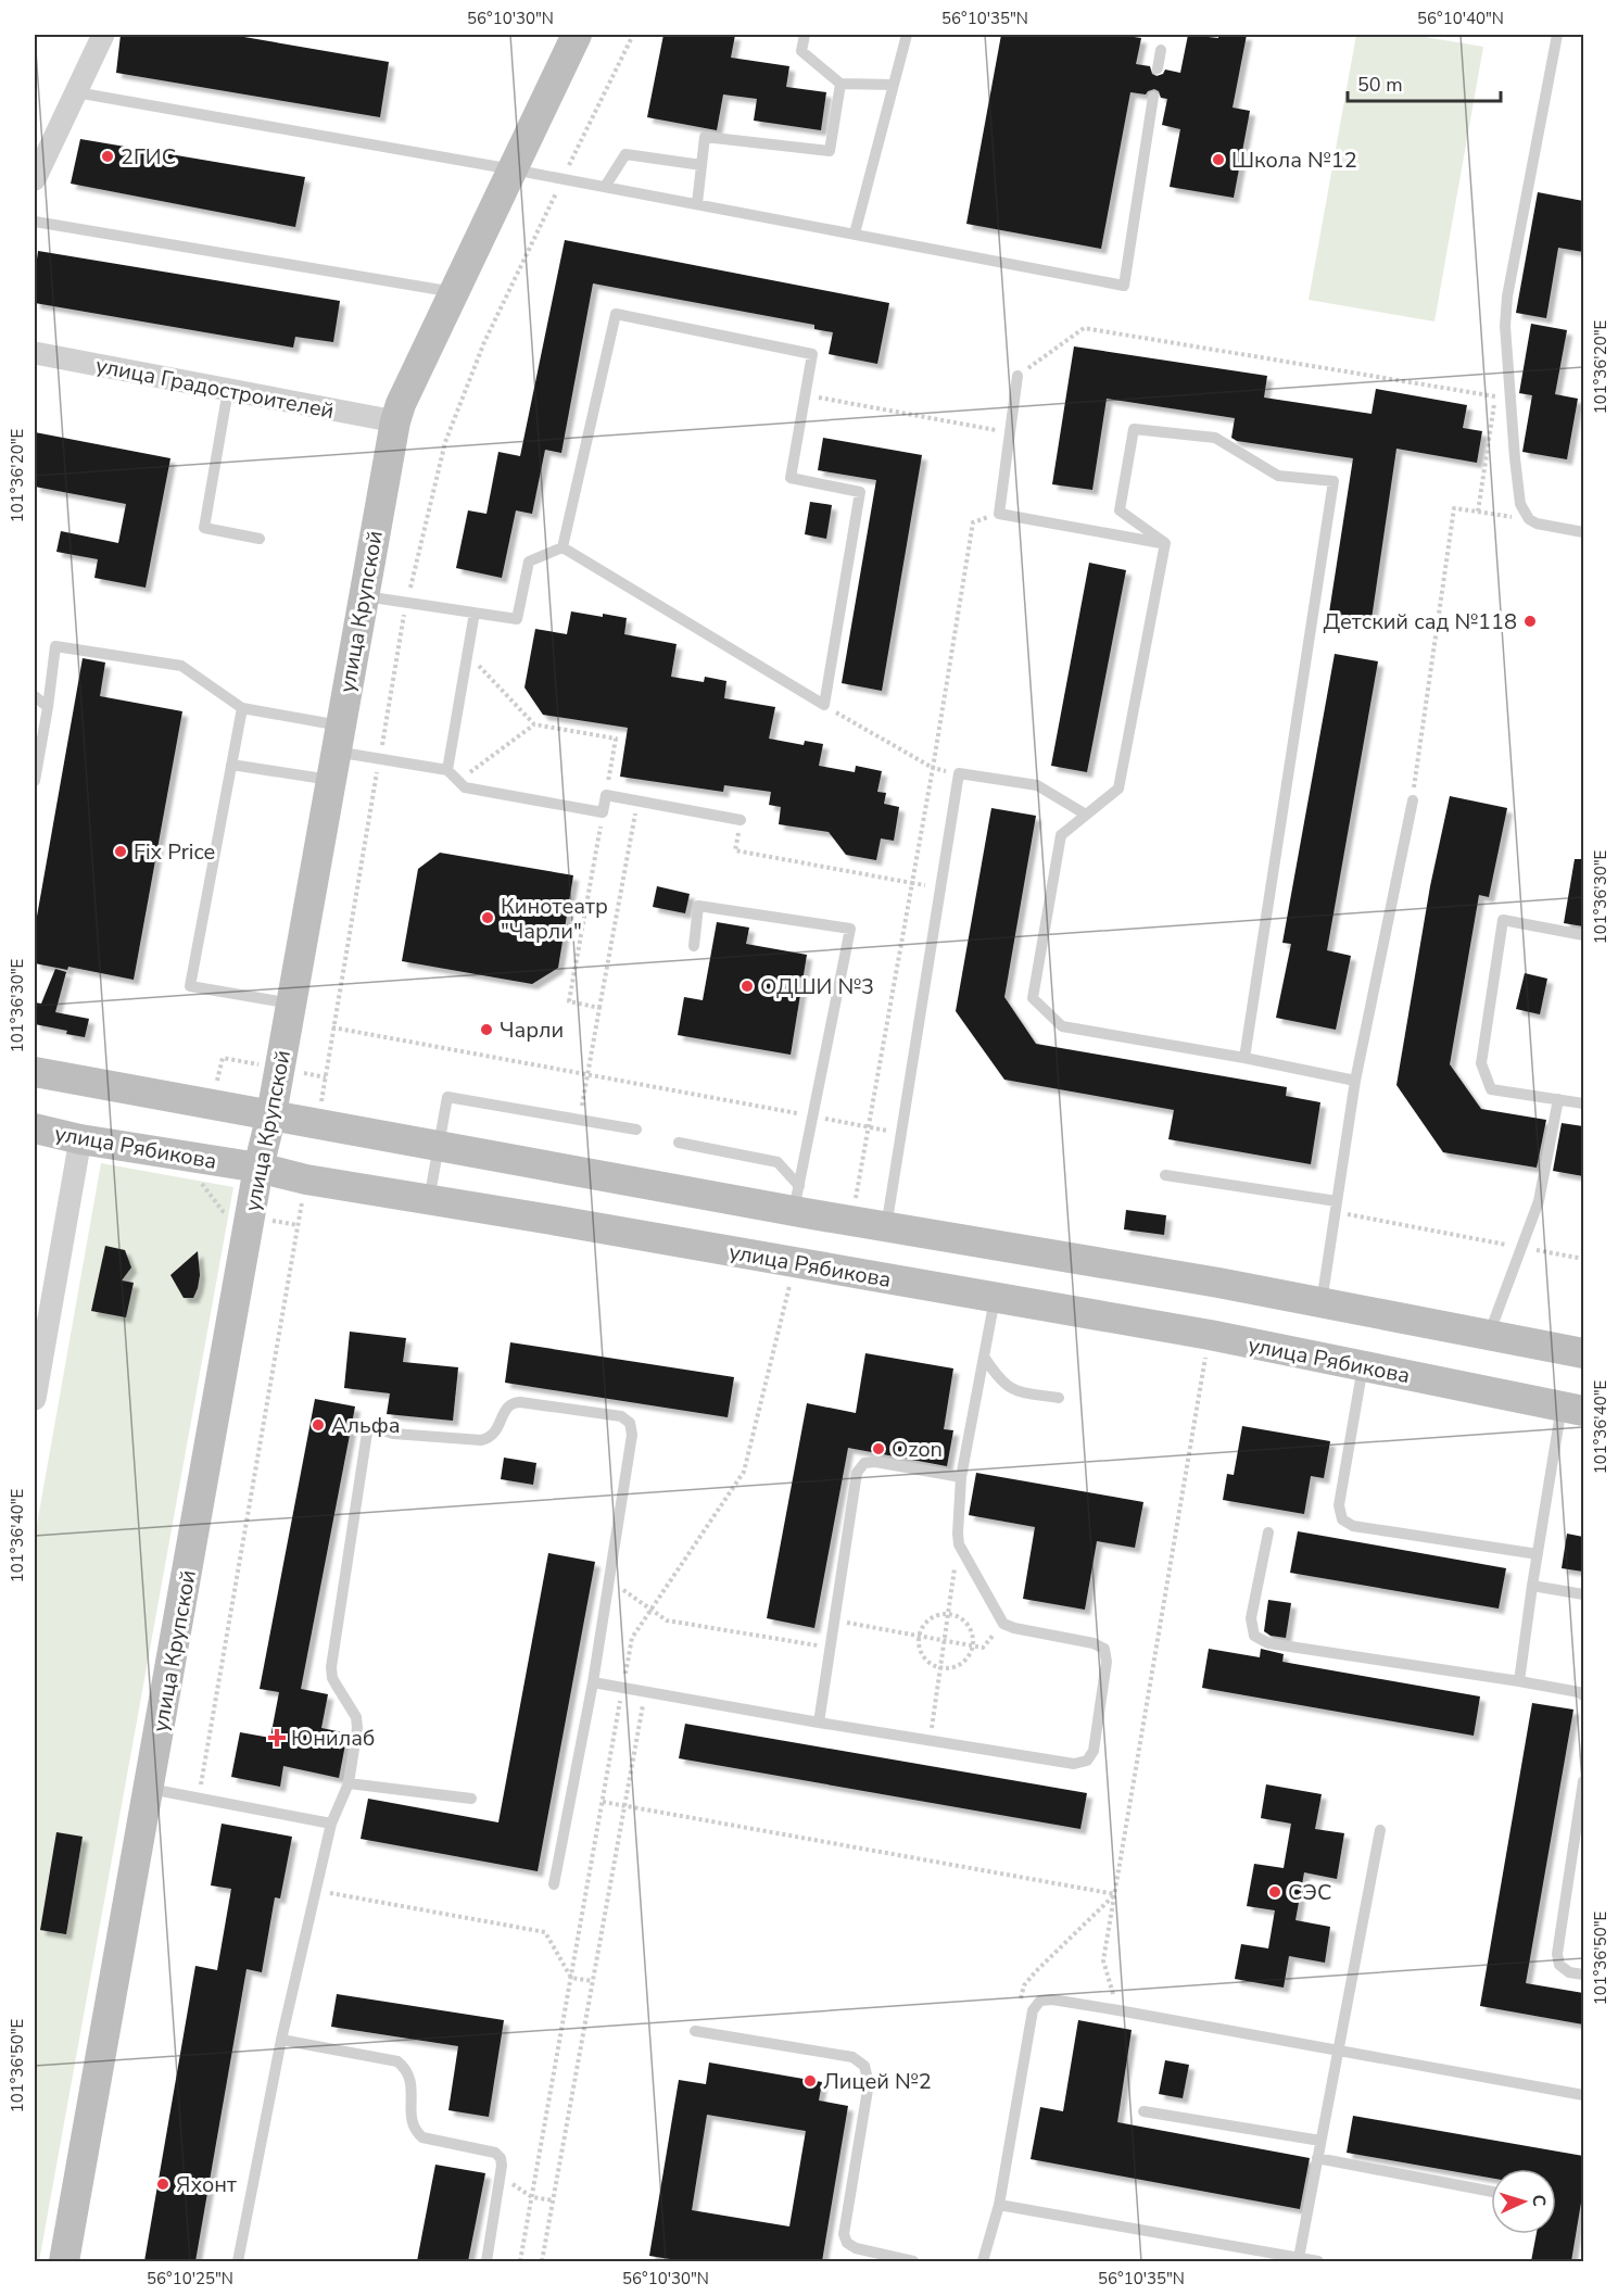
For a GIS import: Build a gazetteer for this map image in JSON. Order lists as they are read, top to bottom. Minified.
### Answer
{"streets":{"street":["улица Градостроителей","улица Крупской","улица Рябикова"]},"crossings":[["улица Градостроителей","улица Крупской"],["улица Крупской","улица Рябикова"]],"places":{"other":["2ГИС","Школа №12","Детский сад №118","Fix Price","Кинотеатр \"Чарли\"","ОДШИ №3","Чарли","Альфа","Ozon","СЭС","Лицей №2","Яхонт"],"health":["Юнилаб"]},"scale_bar":"50 m","north":"right","coordinates":["56°10'30\"N","56°10'35\"N","56°10'40\"N","101°36'20\"E","101°36'30\"E","101°36'40\"E","101°36'50\"E","56°10'25\"N"]}
